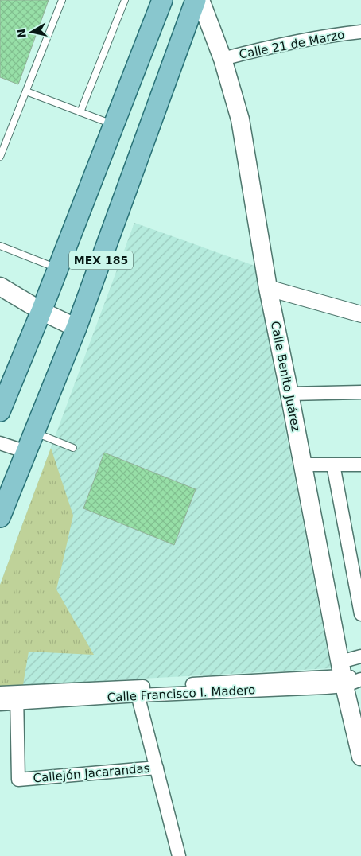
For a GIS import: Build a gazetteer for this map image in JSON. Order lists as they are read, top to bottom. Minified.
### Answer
{"streets":{"main road":["MEX 185","Calle Benito Juárez"],"street":["Calle 21 de Marzo","Calle Francisco I. Madero","Callejón Jacarandas"]},"crossings":[["Calle 21 de Marzo","Calle Benito Juárez"],["Calle Benito Juárez","Calle Francisco I. Madero"],["Calle Francisco I. Madero","Callejón Jacarandas"]],"north":"left"}
